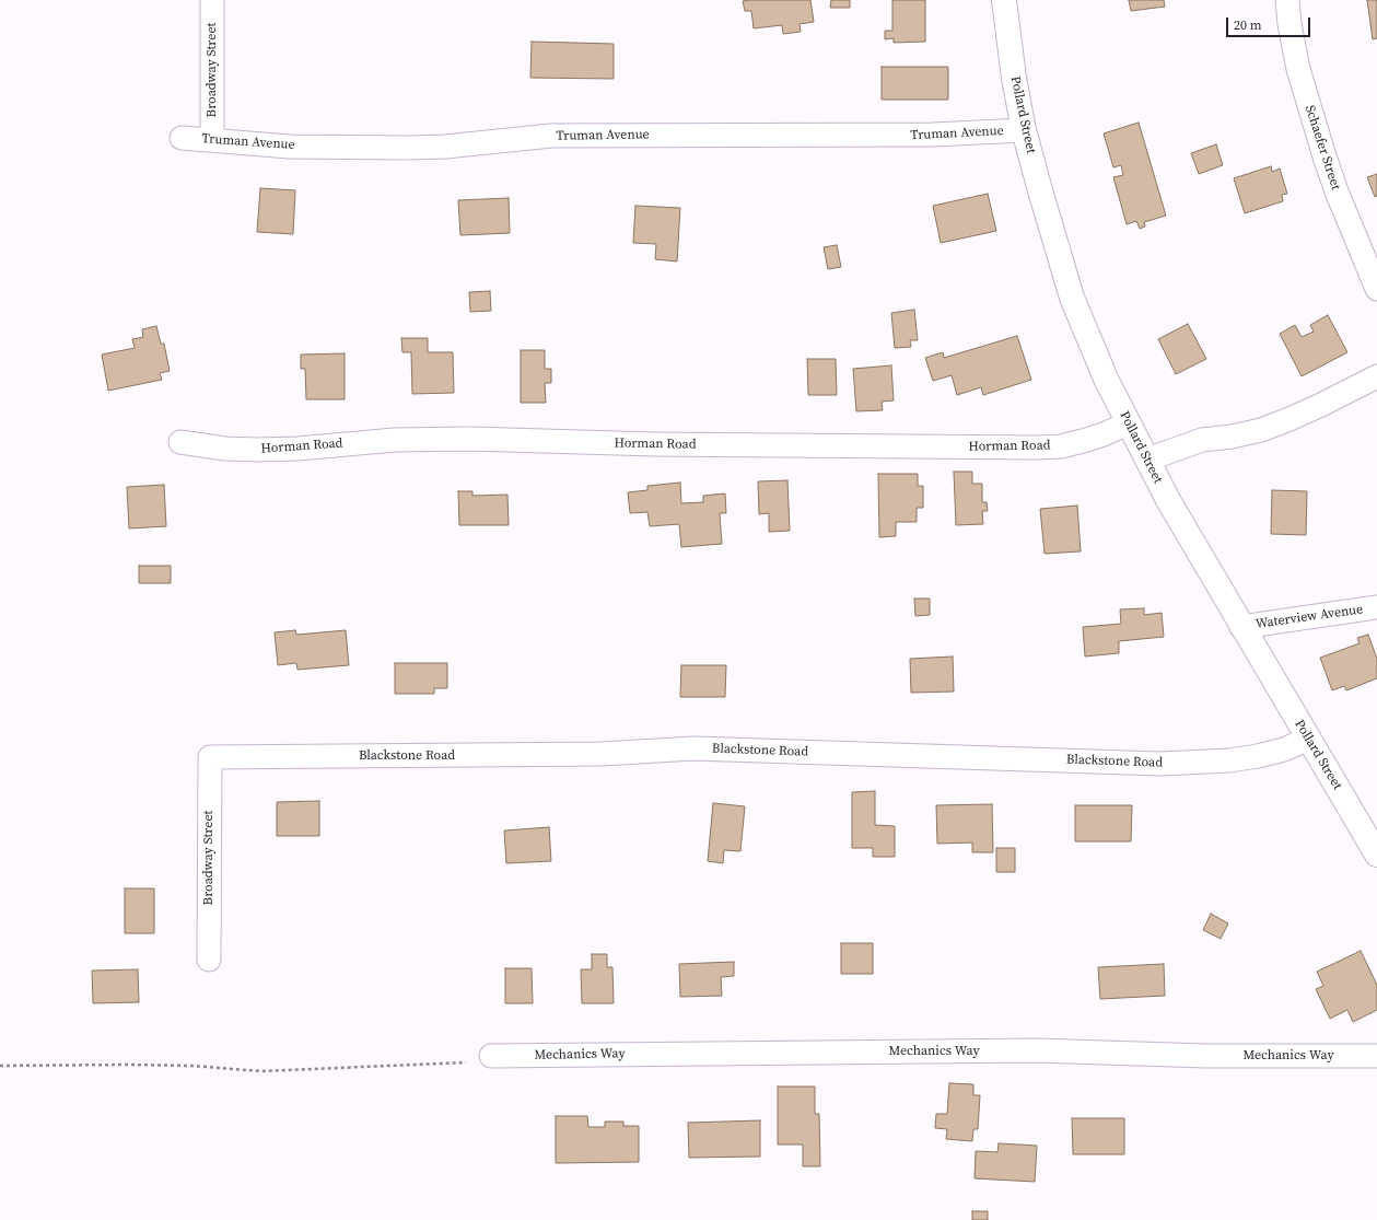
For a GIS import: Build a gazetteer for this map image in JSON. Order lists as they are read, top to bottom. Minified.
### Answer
{"streets":{"street":["Broadway Street","Pollard Street","Truman Avenue","Schaefer Street","Horman Road","Waterview Avenue","Blackstone Road","Mechanics Way"]},"crossings":[["Broadway Street","Truman Avenue"],["Broadway Street","Blackstone Road"],["Pollard Street","Truman Avenue"],["Pollard Street","Horman Road"],["Pollard Street","Waterview Avenue"],["Pollard Street","Blackstone Road"]],"scale_bar":"20 m"}
